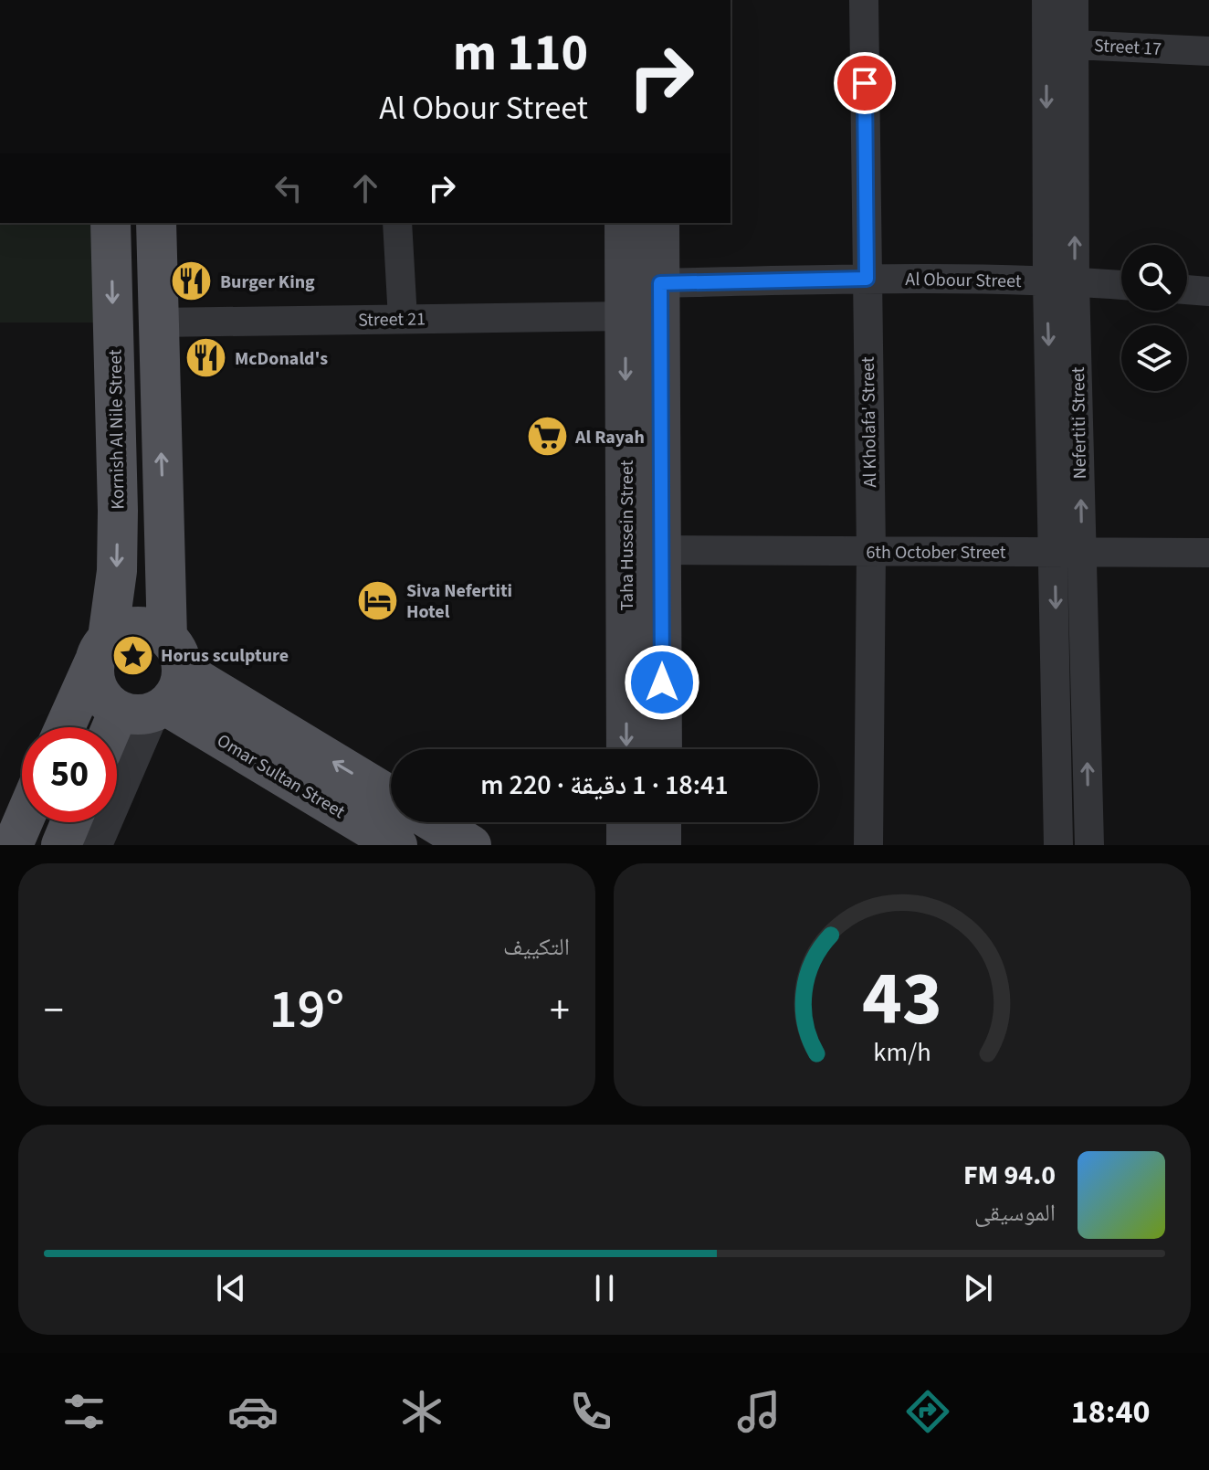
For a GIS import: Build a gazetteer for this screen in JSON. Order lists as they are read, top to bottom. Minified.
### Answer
{"streets":{"main road":["Kornish Al Nile Street","Taha Hussein Street","Omar Sultan Street"],"street":["Street 17","Al Obour Street","Street 21","Al Kholafa' Street","Nefertiti Street","6th October Street"]},"crossings":[["Street 17","Nefertiti Street"],["Al Obour Street","Al Kholafa' Street"],["Al Obour Street","Nefertiti Street"],["Al Obour Street","Taha Hussein Street"],["Street 21","Taha Hussein Street"],["Al Kholafa' Street","6th October Street"],["Nefertiti Street","6th October Street"],["Kornish Al Nile Street","Omar Sultan Street"],["Taha Hussein Street","6th October Street"]],"places":{"restaurant":["Burger King","McDonald's"],"supermarket":["Al Rayah"],"hotel":["Siva Nefertiti Hotel"],"place":["Horus sculpture"]},"page":{"turn":["110 m","Al Obour Street"],"limit":"50","trip":"18:41 · 1 دقيقة · 220 m","tile":"التكييف","heat":["−","19°","+"],"song":["94.0 FM","الموسيقى"],"tabs":"18:40","gauge":["43","km/h"]}}
